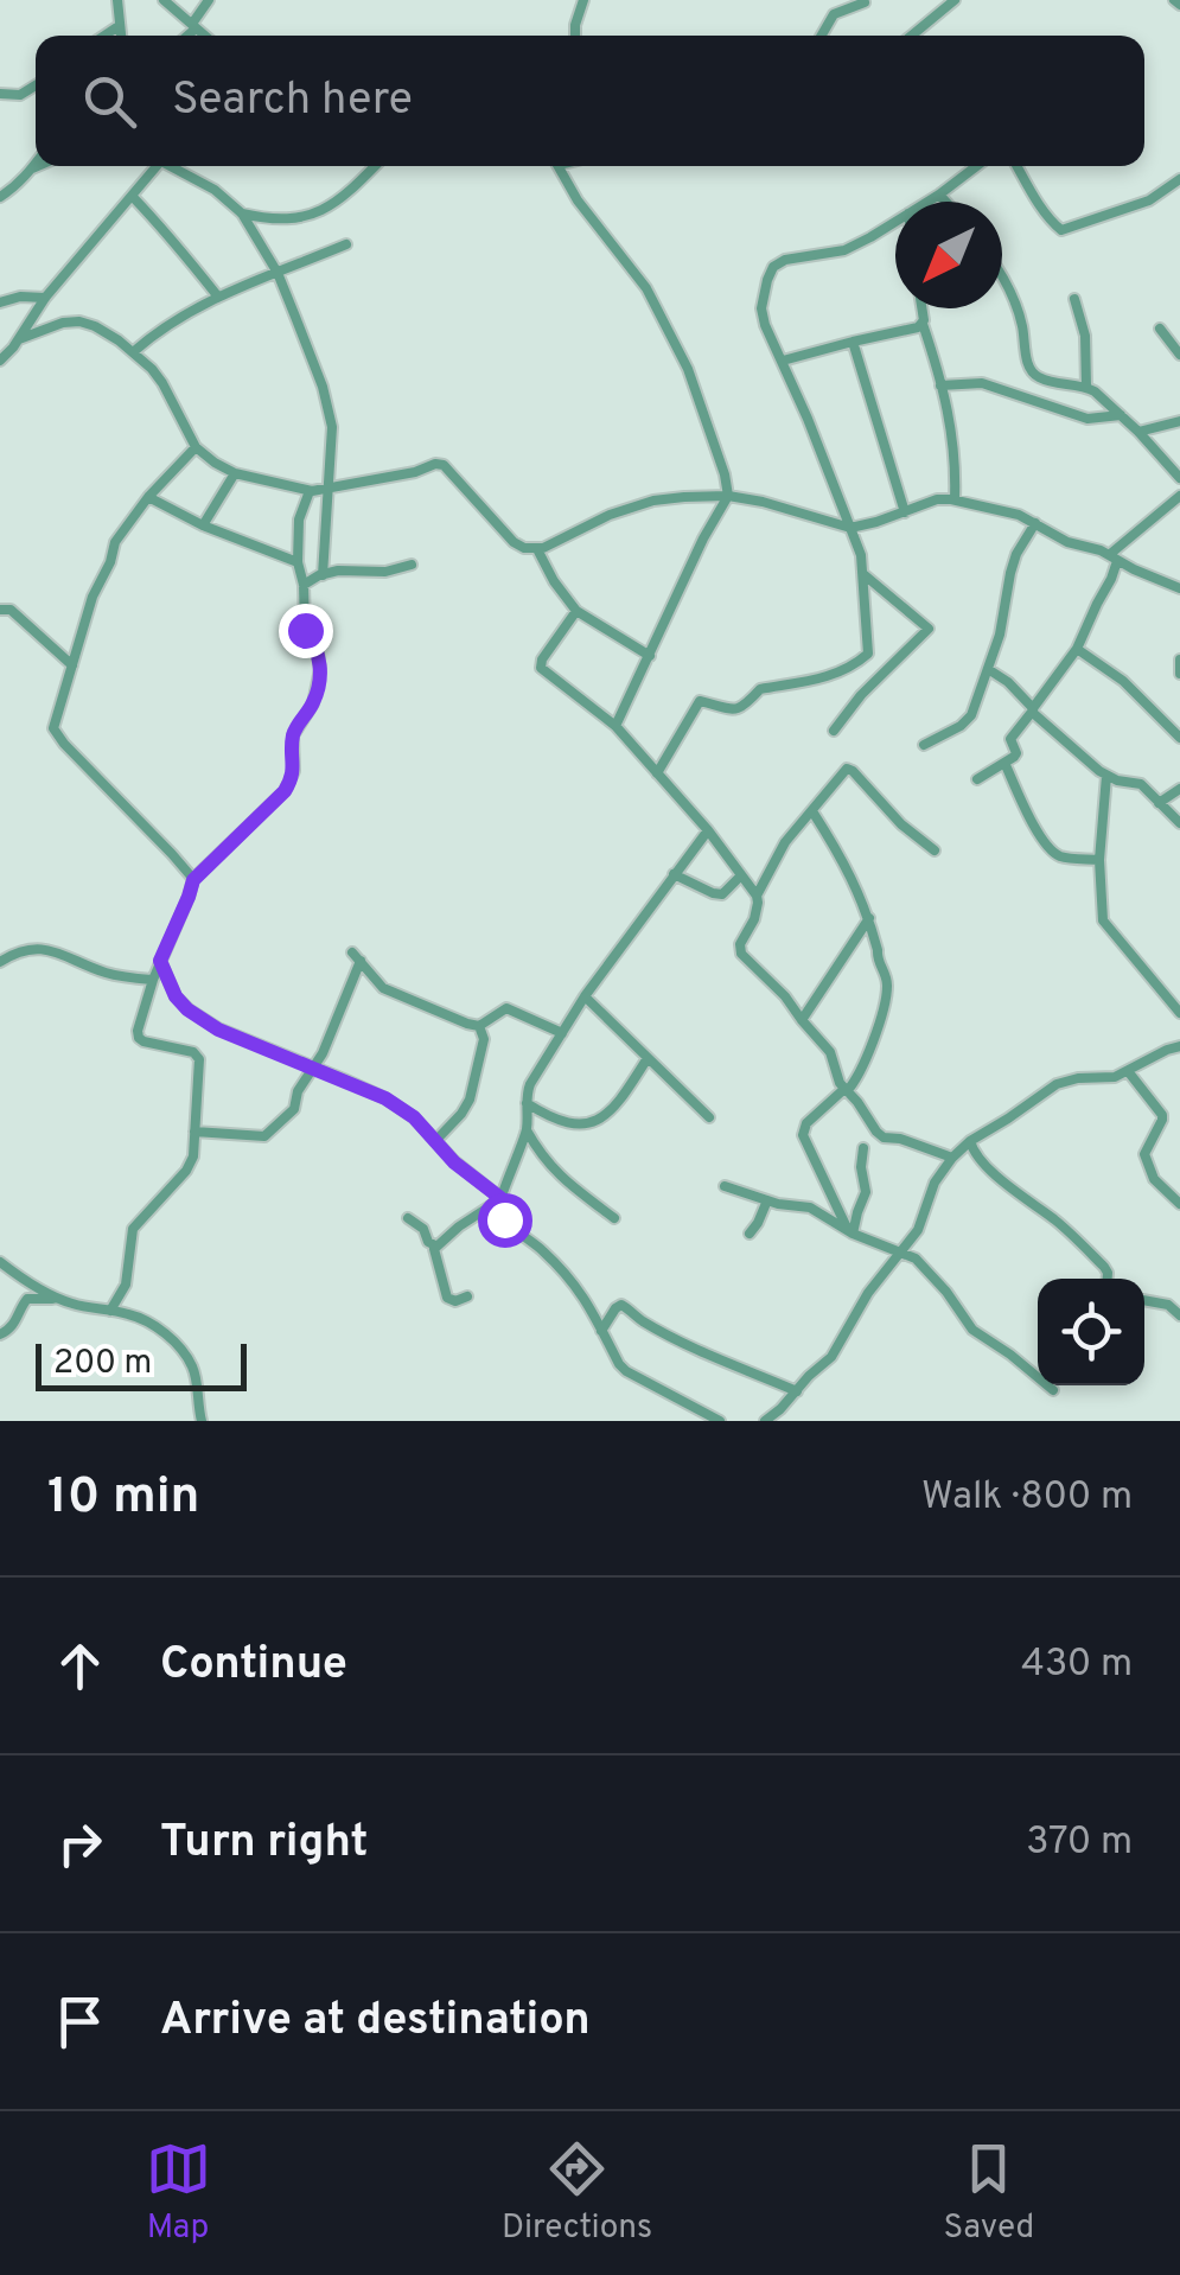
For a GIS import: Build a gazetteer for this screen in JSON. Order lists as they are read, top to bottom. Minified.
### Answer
{"scale_bar":"200 m","north":"bottom left","page":{"search":"Search here","scale":"200 m","heading":["10 min","Walk · 800 m"],"list":[["Continue","430 m"],["Turn right","370 m"],"Arrive at destination"],"nav":["Map","Directions","Saved"]}}
